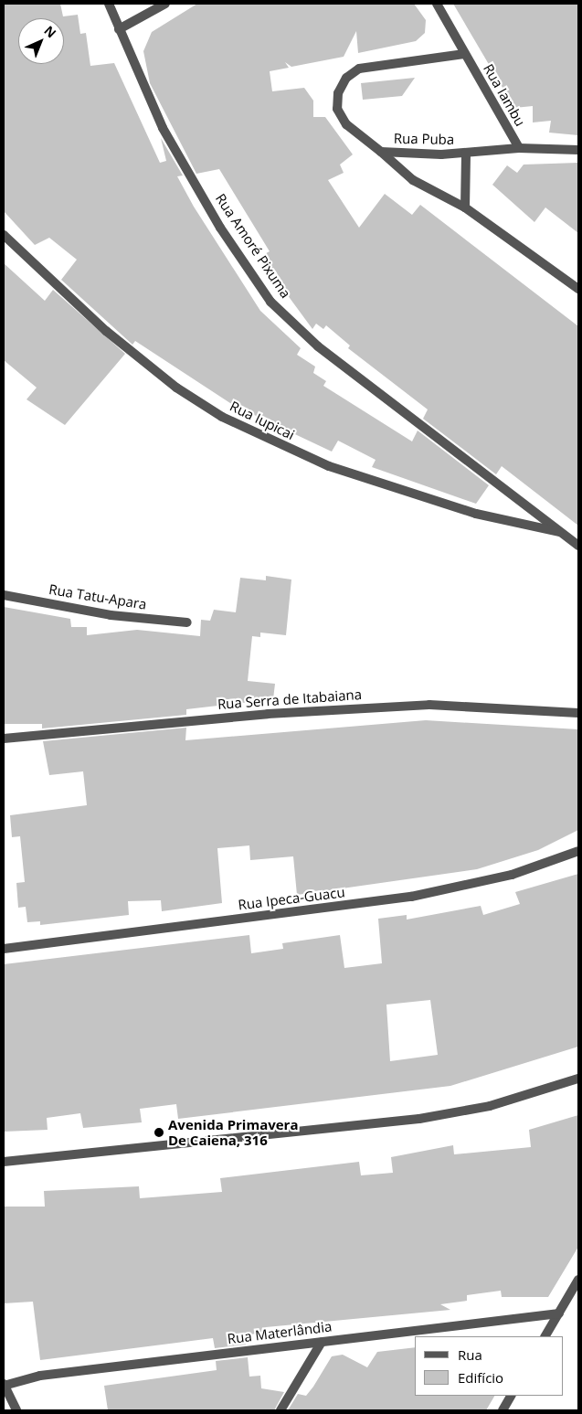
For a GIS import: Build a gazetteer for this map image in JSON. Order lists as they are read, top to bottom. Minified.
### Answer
{"streets":{"street":["Rua Iambu","Rua Puba","Rua Amoré Pixuma","Rua Iupicai","Rua Tatu-Apara","Rua Serra de Itabaiana","Rua Ipeca-Guacu","Rua Materlândia"]},"crossings":[["Rua Iambu","Rua Puba"],["Rua Amoré Pixuma","Rua Iupicai"]],"places":["Avenida Primavera De Caiena, 316"],"legend":["Rua","Edifício"],"north":"top right"}
